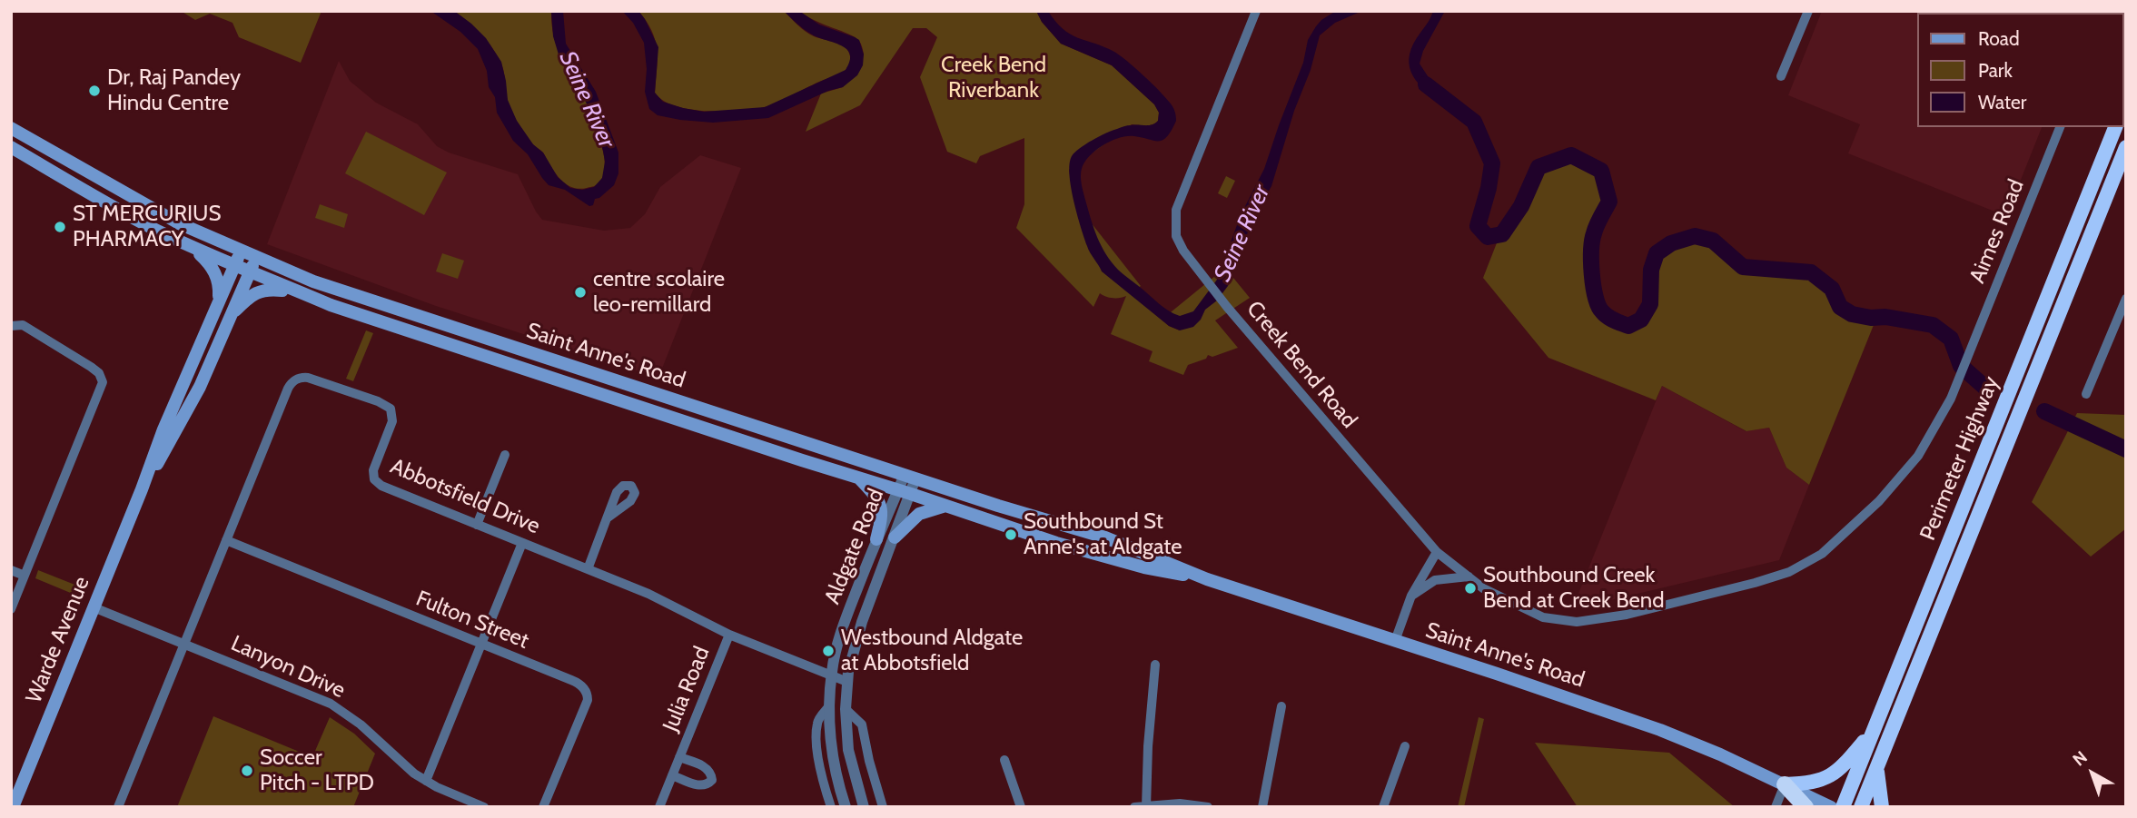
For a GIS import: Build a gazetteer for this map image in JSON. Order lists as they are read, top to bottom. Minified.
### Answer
{"streets":{"highway":["Perimeter Highway"],"main road":["Saint Anne's Road","Warde Avenue"],"street":["Aimes Road","Creek Bend Road","Abbotsfield Drive","Aldgate Road","Fulton Street","Lanyon Drive","Julia Road"]},"crossings":[["Aimes Road","Creek Bend Road"],["Saint Anne's Road","Aldgate Road"],["Saint Anne's Road","Warde Avenue"],["Abbotsfield Drive","Aldgate Road"],["Abbotsfield Drive","Fulton Street"],["Abbotsfield Drive","Lanyon Drive"],["Abbotsfield Drive","Julia Road"],["Warde Avenue","Lanyon Drive"]],"water":["Seine River"],"parks":["Creek Bend Riverbank"],"places":["Dr, Raj Pandey Hindu Centre","ST MERCURIUS PHARMACY","centre scolaire leo-remillard","Southbound St Anne's at Aldgate","Southbound Creek Bend at Creek Bend","Westbound Aldgate at Abbotsfield","Soccer Pitch - LTPD"],"legend":["Road","Park","Water"],"north":"top left"}
